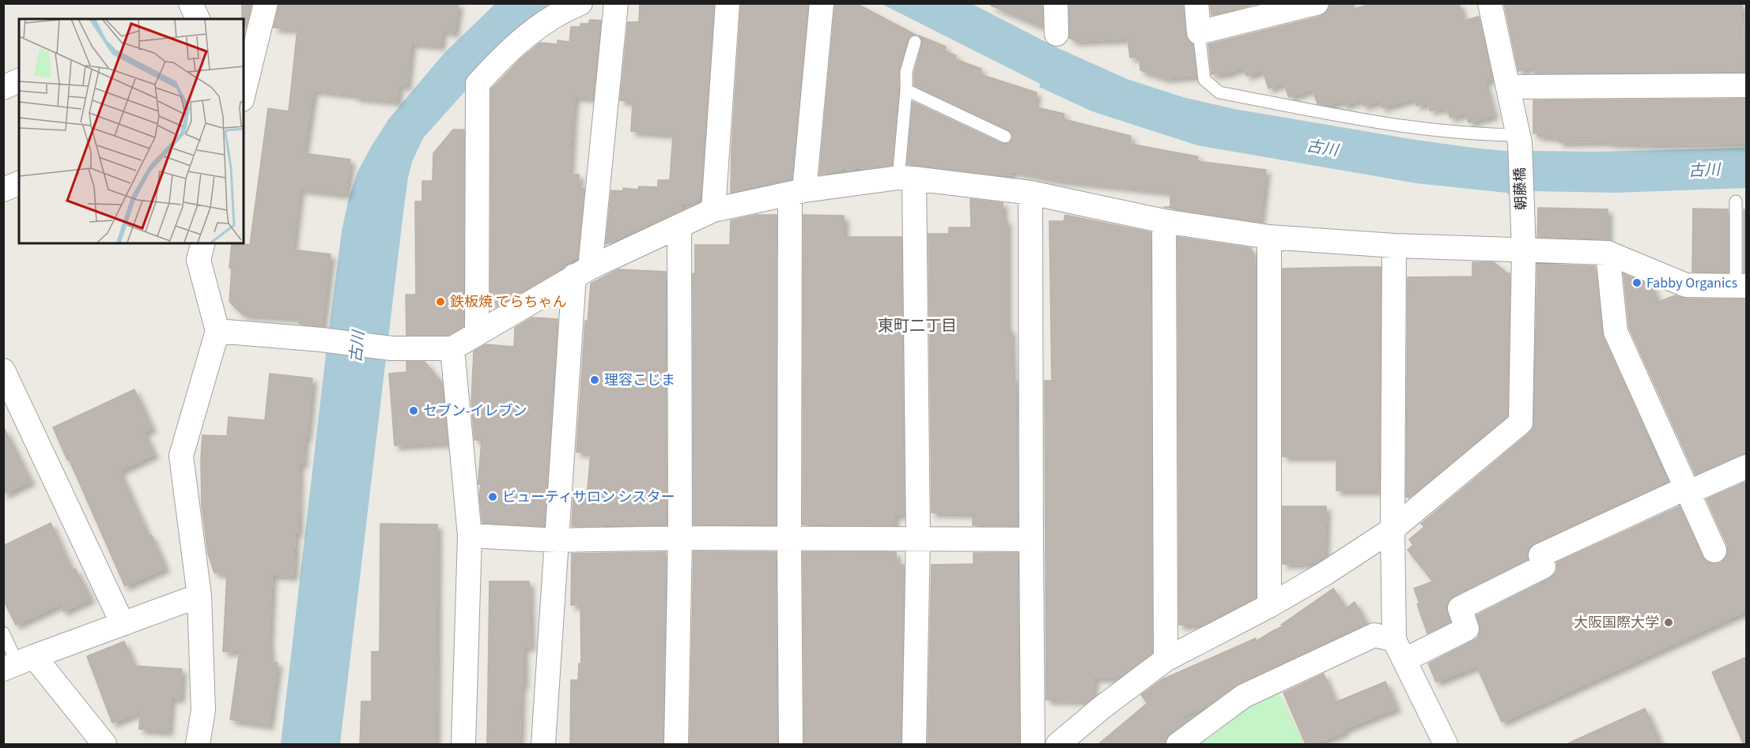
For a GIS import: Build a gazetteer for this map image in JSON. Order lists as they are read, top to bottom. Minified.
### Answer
{"streets":{"street":["朝藤橋"]},"districts":["東町二丁目"],"water":["古川"],"places":["Fabby Organics","鉄板焼 てらちゃん","理容こじま","セブン-イレブン","ビューティサロン シスター","大阪国際大学"]}
